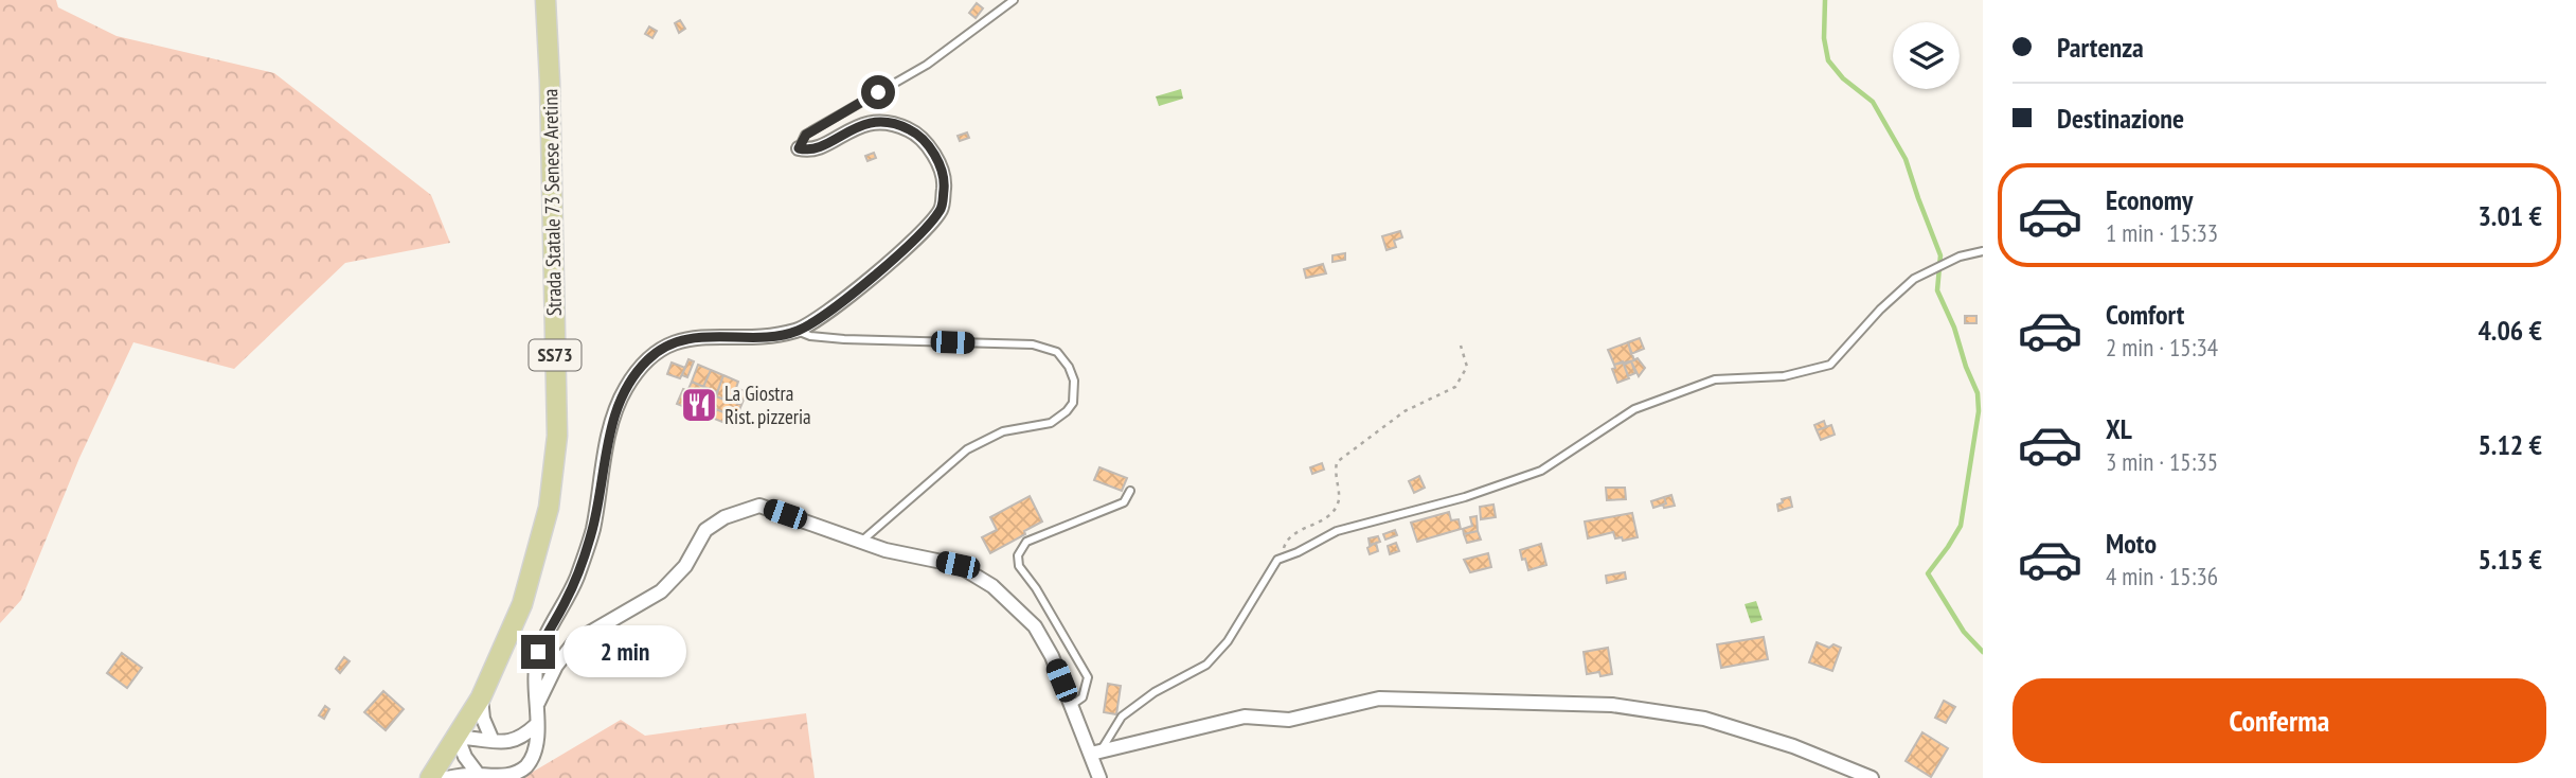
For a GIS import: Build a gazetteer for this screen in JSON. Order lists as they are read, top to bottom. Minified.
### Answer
{"streets":{"main road":["Strada Statale 73 Senese Aretina","SS73"]},"places":{"restaurant":["La Giostra Rist. pizzeria"]},"page":{"banner":["Partenza","Destinazione"],"list":[{"name":"Economy","note":"1 min · 15:33","value":"3.01 €"},{"name":"Comfort","note":"2 min · 15:34","value":"4.06 €"},{"name":"XL","note":"3 min · 15:35","value":"5.12 €"},{"name":"Moto","note":"4 min · 15:36","value":"5.15 €"}],"bubble":"2 min","buttons":"Conferma"}}
